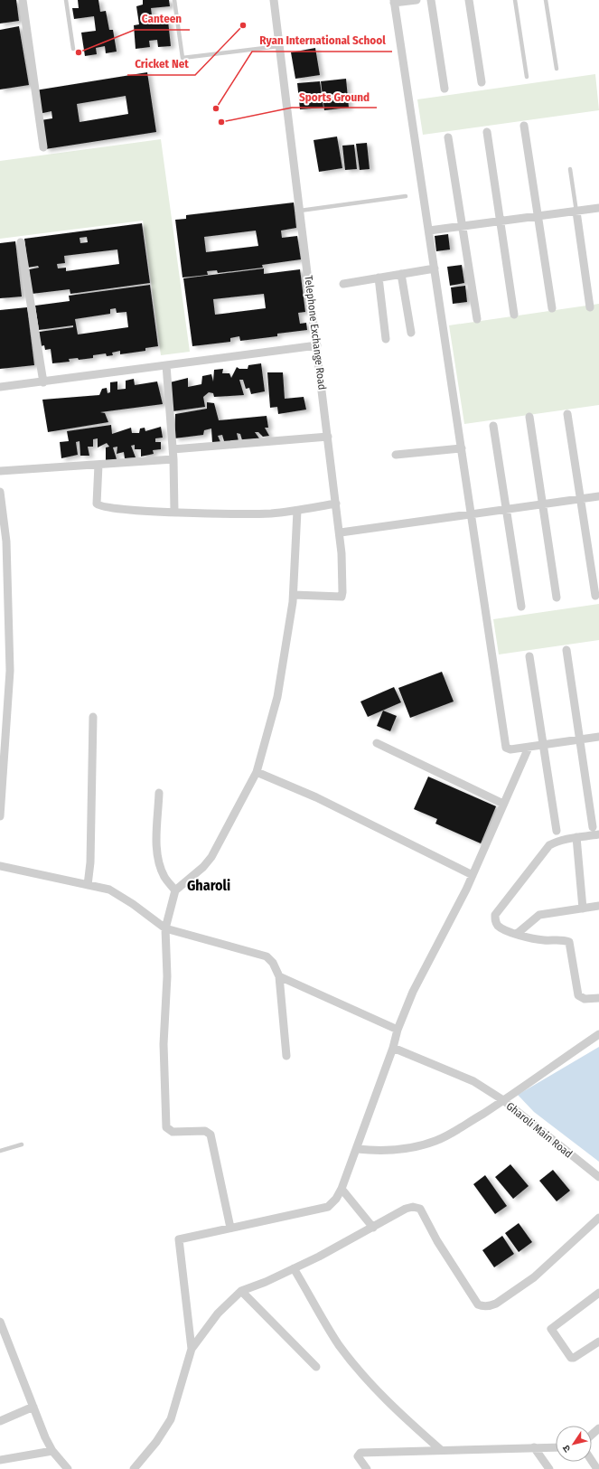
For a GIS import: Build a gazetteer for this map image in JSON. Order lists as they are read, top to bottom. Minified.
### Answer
{"streets":{"street":["Telephone Exchange Road","Gharoli Main Road"]},"districts":["Gharoli"],"places":["Cricket Net","Canteen","Ryan International School","Sports Ground"],"north":"bottom left"}
